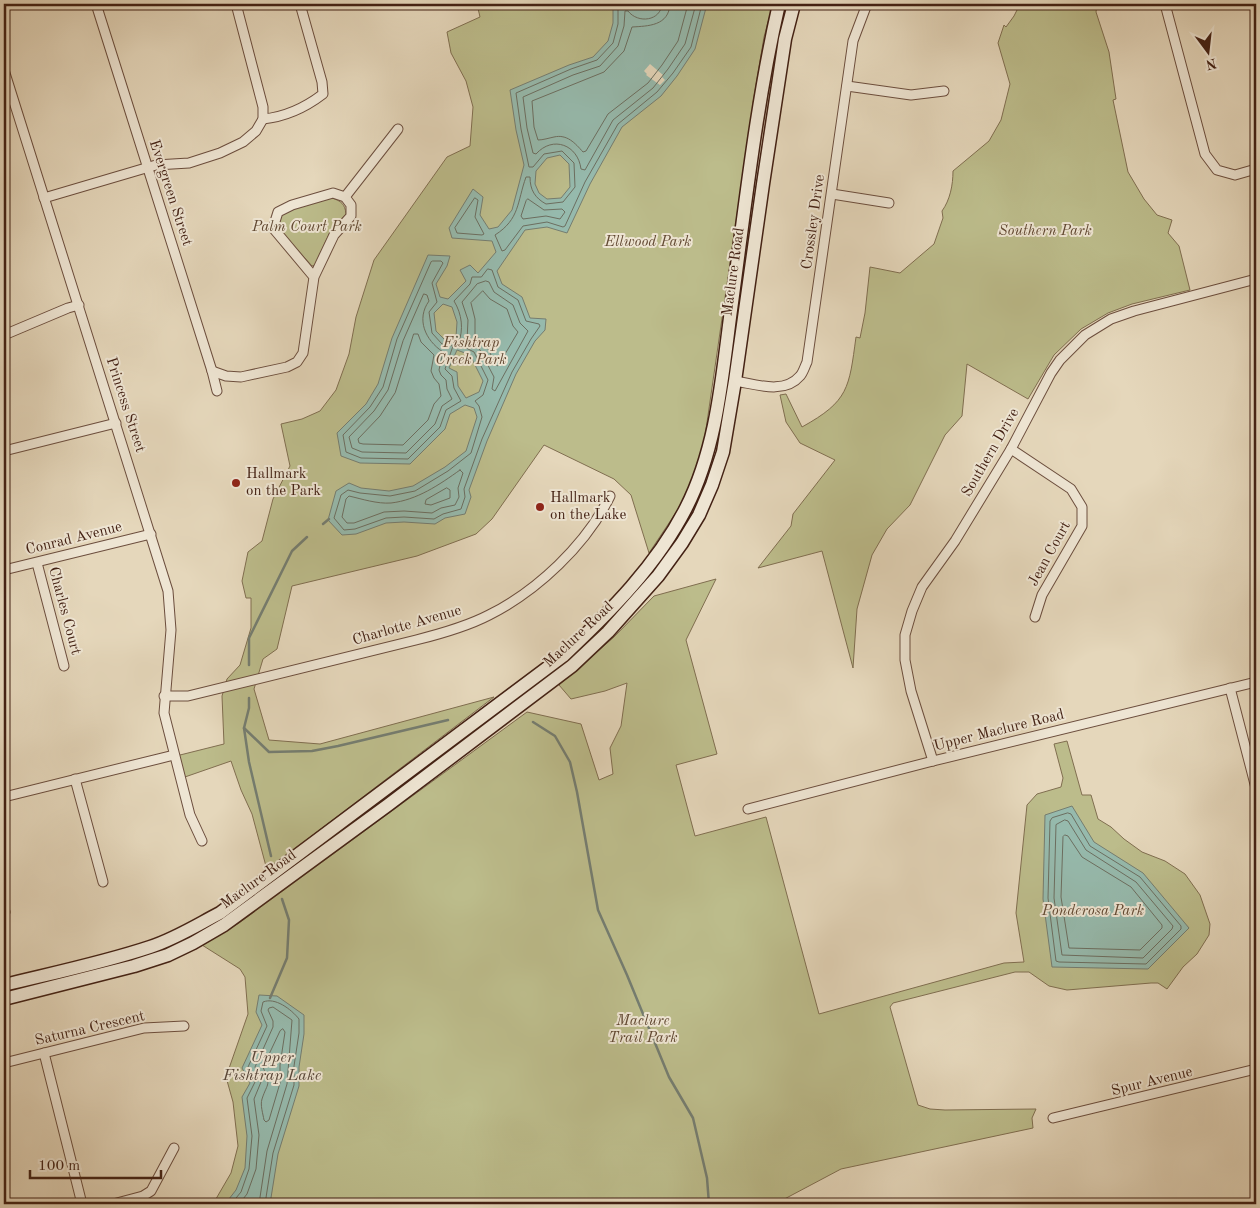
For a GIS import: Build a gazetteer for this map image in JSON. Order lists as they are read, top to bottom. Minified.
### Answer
{"streets":{"main road":["Maclure Road"],"street":["Evergreen Street","Crossley Drive","Princess Street","Southern Drive","Conrad Avenue","Jean Court","Charles Court","Charlotte Avenue","Upper Maclure Road","Saturna Crescent","Spur Avenue"]},"crossings":[["Crossley Drive","Maclure Road"],["Princess Street","Conrad Avenue"],["Princess Street","Charlotte Avenue"],["Southern Drive","Jean Court"],["Southern Drive","Upper Maclure Road"],["Conrad Avenue","Charles Court"]],"water":["Upper Fishtrap Lake"],"parks":["Palm Court Park","Southern Park","Ellwood Park","Fishtrap Creek Park","Ponderosa Park","Maclure Trail Park"],"places":["Hallmark on the Park","Hallmark on the Lake"],"scale_bar":"100 m","north":"bottom"}
